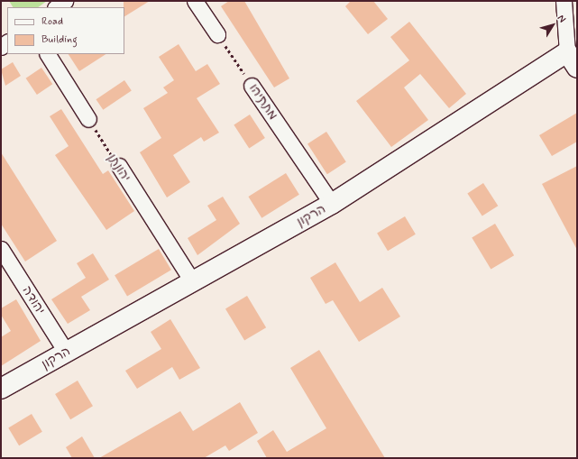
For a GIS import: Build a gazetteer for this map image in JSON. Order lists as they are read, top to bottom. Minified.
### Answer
{"streets":{"street":["מתתיהו","יהונתן","הרקון","יהודה"]},"crossings":[["מתתיהו","הרקון"],["יהונתן","הרקון"],["הרקון","יהודה"]],"legend":["Road","Building"],"north":"top right"}
